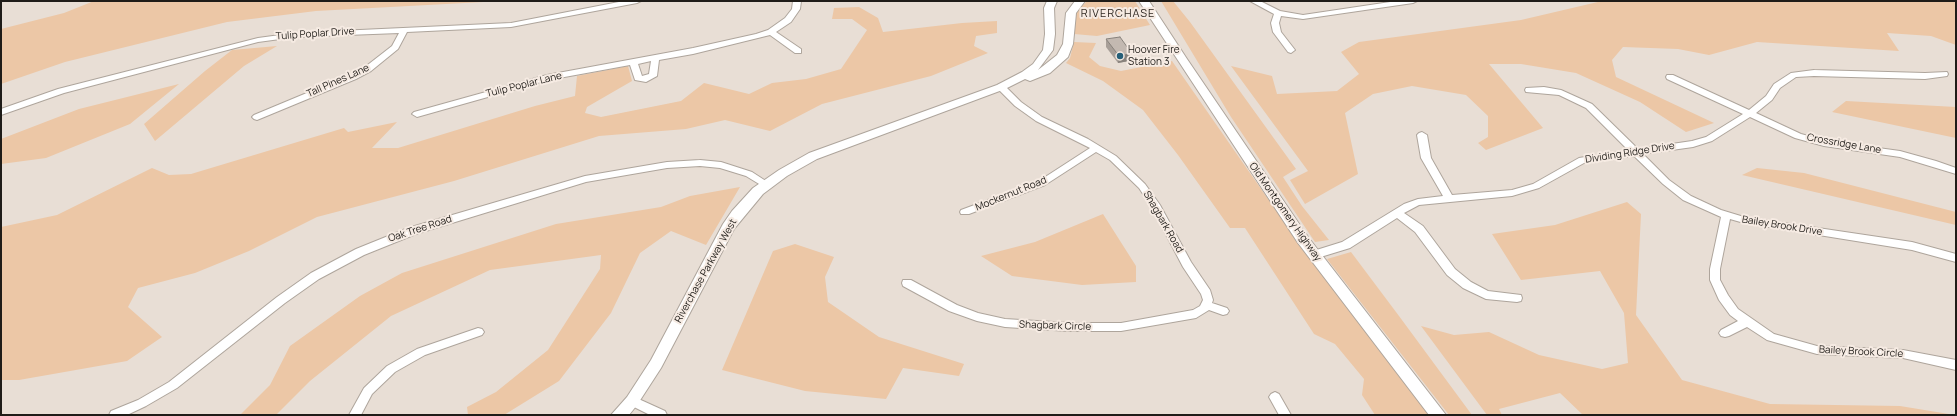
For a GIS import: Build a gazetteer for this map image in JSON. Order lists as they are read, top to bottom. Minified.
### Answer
{"streets":{"street":["Tulip Poplar Drive","Tall Pines Lane","Tulip Poplar Lane","Crossridge Lane","Dividing Ridge Drive","Mockernut Road","Old Montgomery Highway","Shagbark Road","Bailey Brook Drive","Oak Tree Road","Riverchase Parkway West","Shagbark Circle","Bailey Brook Circle"]},"crossings":[["Tulip Poplar Drive","Tall Pines Lane"],["Crossridge Lane","Dividing Ridge Drive"],["Dividing Ridge Drive","Old Montgomery Highway"],["Dividing Ridge Drive","Bailey Brook Drive"],["Mockernut Road","Shagbark Road"],["Shagbark Road","Riverchase Parkway West"],["Shagbark Road","Shagbark Circle"],["Bailey Brook Drive","Bailey Brook Circle"],["Oak Tree Road","Riverchase Parkway West"]],"districts":["RIVERCHASE"],"places":["Hoover Fire Station 3"]}
